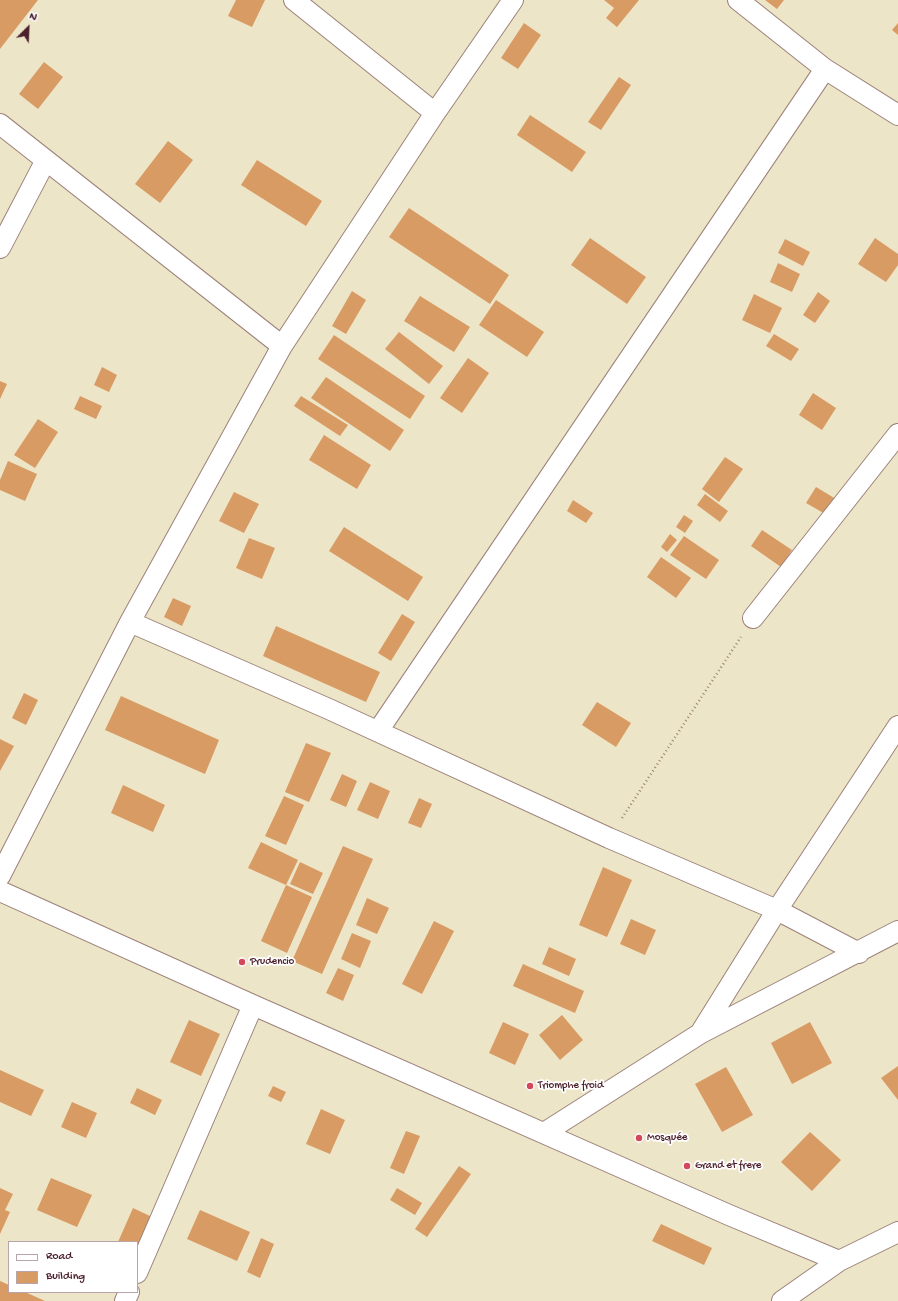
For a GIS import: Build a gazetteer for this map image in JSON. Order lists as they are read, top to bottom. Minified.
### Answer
{"places":["Prudencio","Triomphe froid","Mosquée","Grand et frere"],"legend":["Road","Building"],"north":"top right"}
